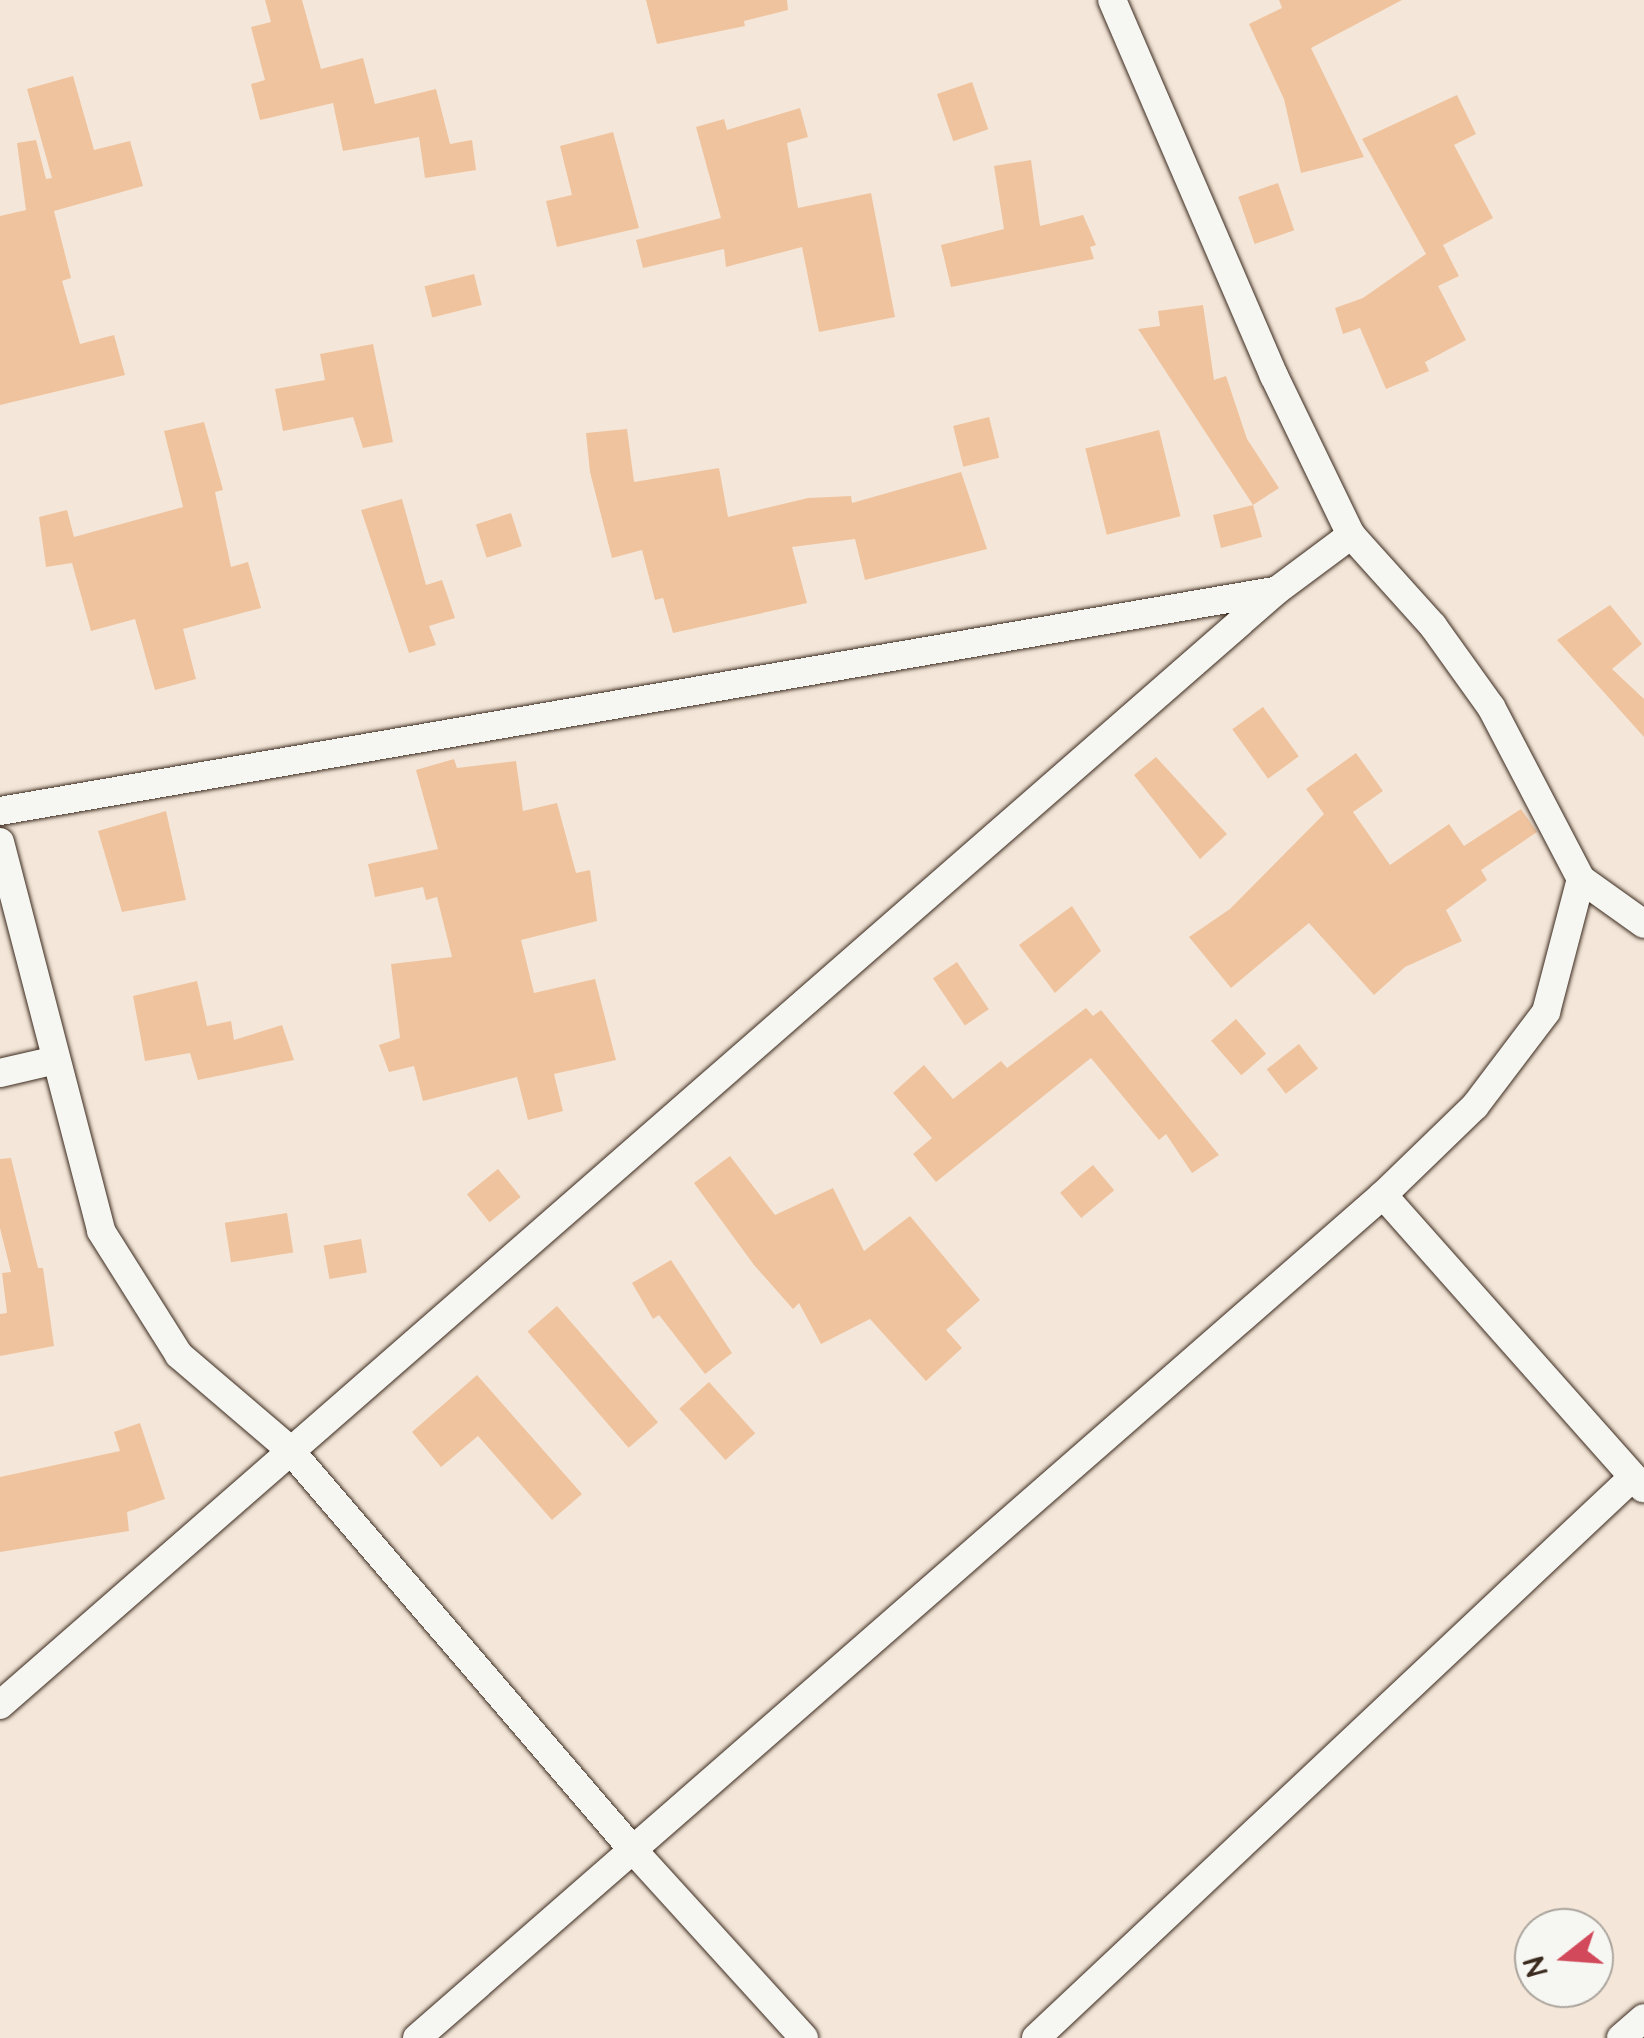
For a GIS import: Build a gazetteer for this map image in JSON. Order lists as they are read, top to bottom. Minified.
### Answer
{"north":"left"}
